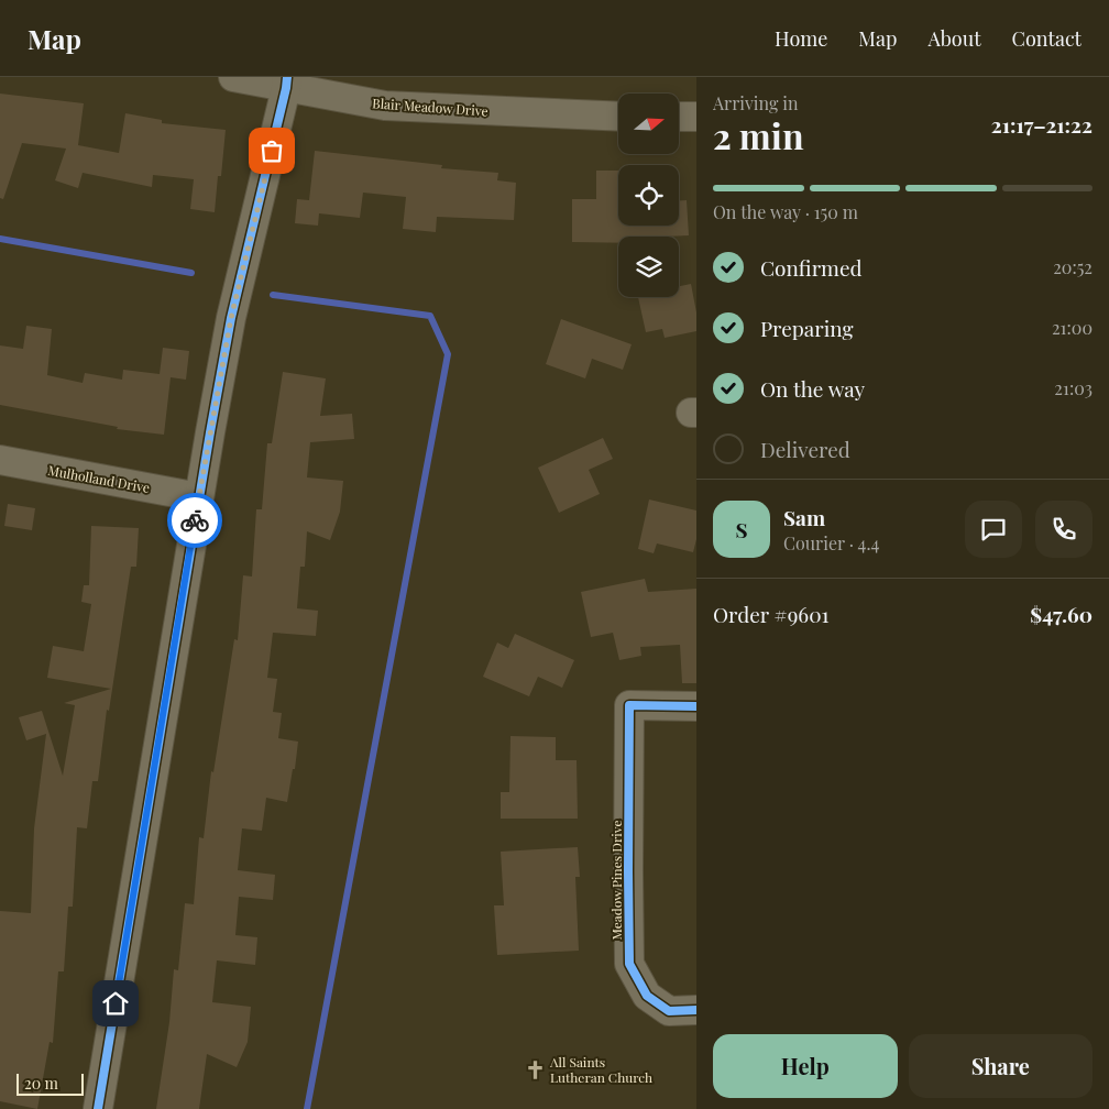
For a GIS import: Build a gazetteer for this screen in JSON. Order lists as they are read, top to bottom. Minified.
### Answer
{"streets":{"street":["Blair Meadow Drive","Mulholland Drive","Meadow Pines Drive"]},"places":{"church":["All Saints Lutheran Church"]},"scale_bar":"20 m","north":"right","page":{"header":"Map","nav":["Home","Map","About","Contact"],"heading":["2 min","Arriving in","21:17–21:22"],"panel":["Sam","Courier · 4.4","Order #9601","$47.60"],"bar":"On the way · 150 m","list":[["Confirmed","20:52"],["Preparing","21:00"],["On the way","21:03"],"Delivered"],"round":"S","buttons":["Help","Share"],"scale":"20 m"}}
